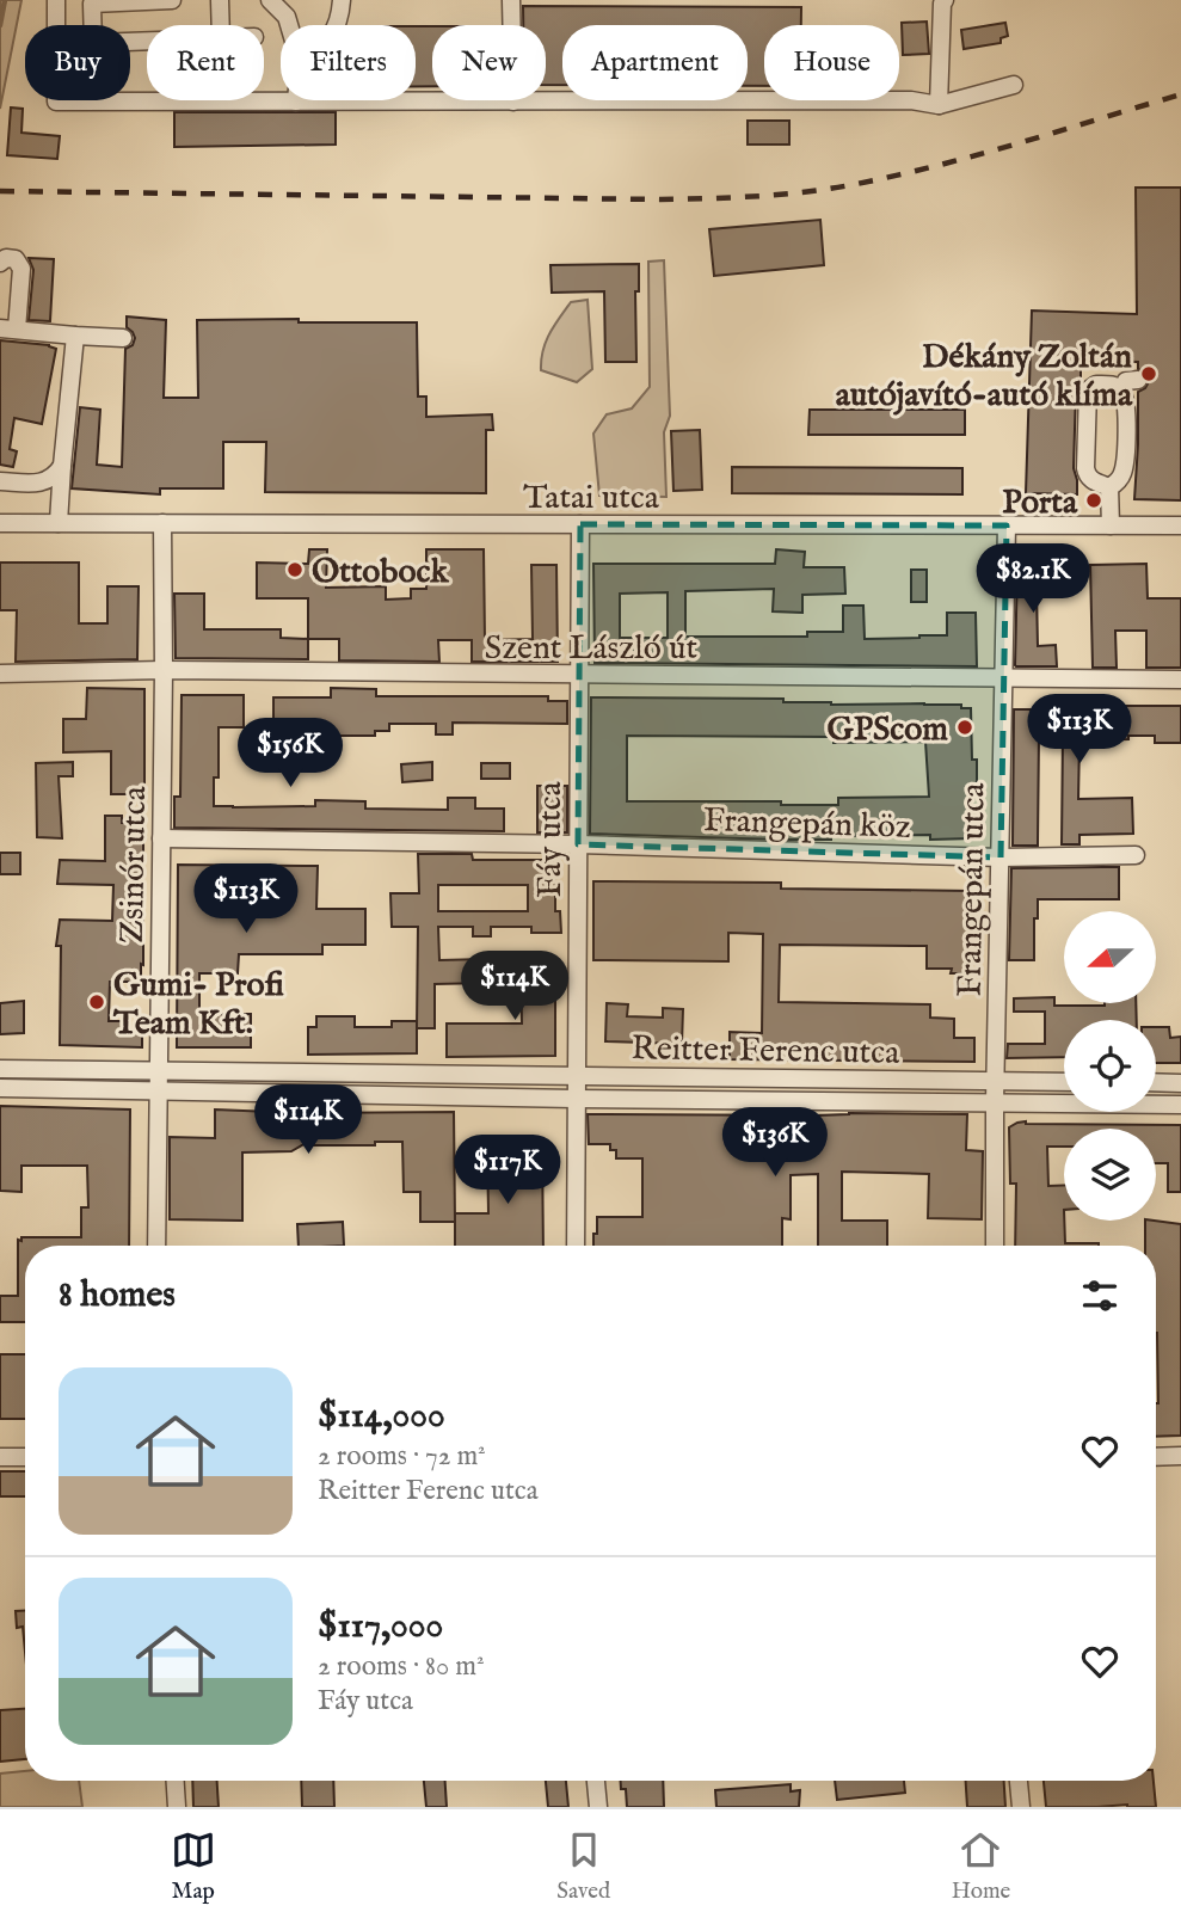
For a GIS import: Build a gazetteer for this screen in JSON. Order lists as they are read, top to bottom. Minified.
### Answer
{"streets":{"street":["Tatai utca","Szent László út","Frangepán köz","Fáy utca","Zsinór utca","Frangepán utca","Reitter Ferenc utca"]},"crossings":[["Tatai utca","Fáy utca"],["Tatai utca","Zsinór utca"],["Tatai utca","Frangepán utca"],["Szent László út","Fáy utca"],["Szent László út","Zsinór utca"],["Szent László út","Frangepán utca"],["Frangepán köz","Fáy utca"],["Frangepán köz","Zsinór utca"],["Frangepán köz","Frangepán utca"],["Fáy utca","Reitter Ferenc utca"],["Zsinór utca","Reitter Ferenc utca"],["Frangepán utca","Reitter Ferenc utca"]],"places":["Dékány Zoltán autójavító-autó klíma","Porta","Ottobock","GPScom","Gumi- Profi Team Kft."],"north":"left","page":{"chip":["Buy","Rent","Filters","New","Apartment","House"],"price":["$82.1K","$113K","$156K","$113K","$114K","$114K","$136K","$117K"],"heading":"8 homes","list":[{"name":"$114,000","note":"2 rooms · 72 m² · Reitter Ferenc utca"},{"name":"$117,000","note":"2 rooms · 80 m² · Fáy utca"}],"tabs":["Map","Saved","Home"]}}
